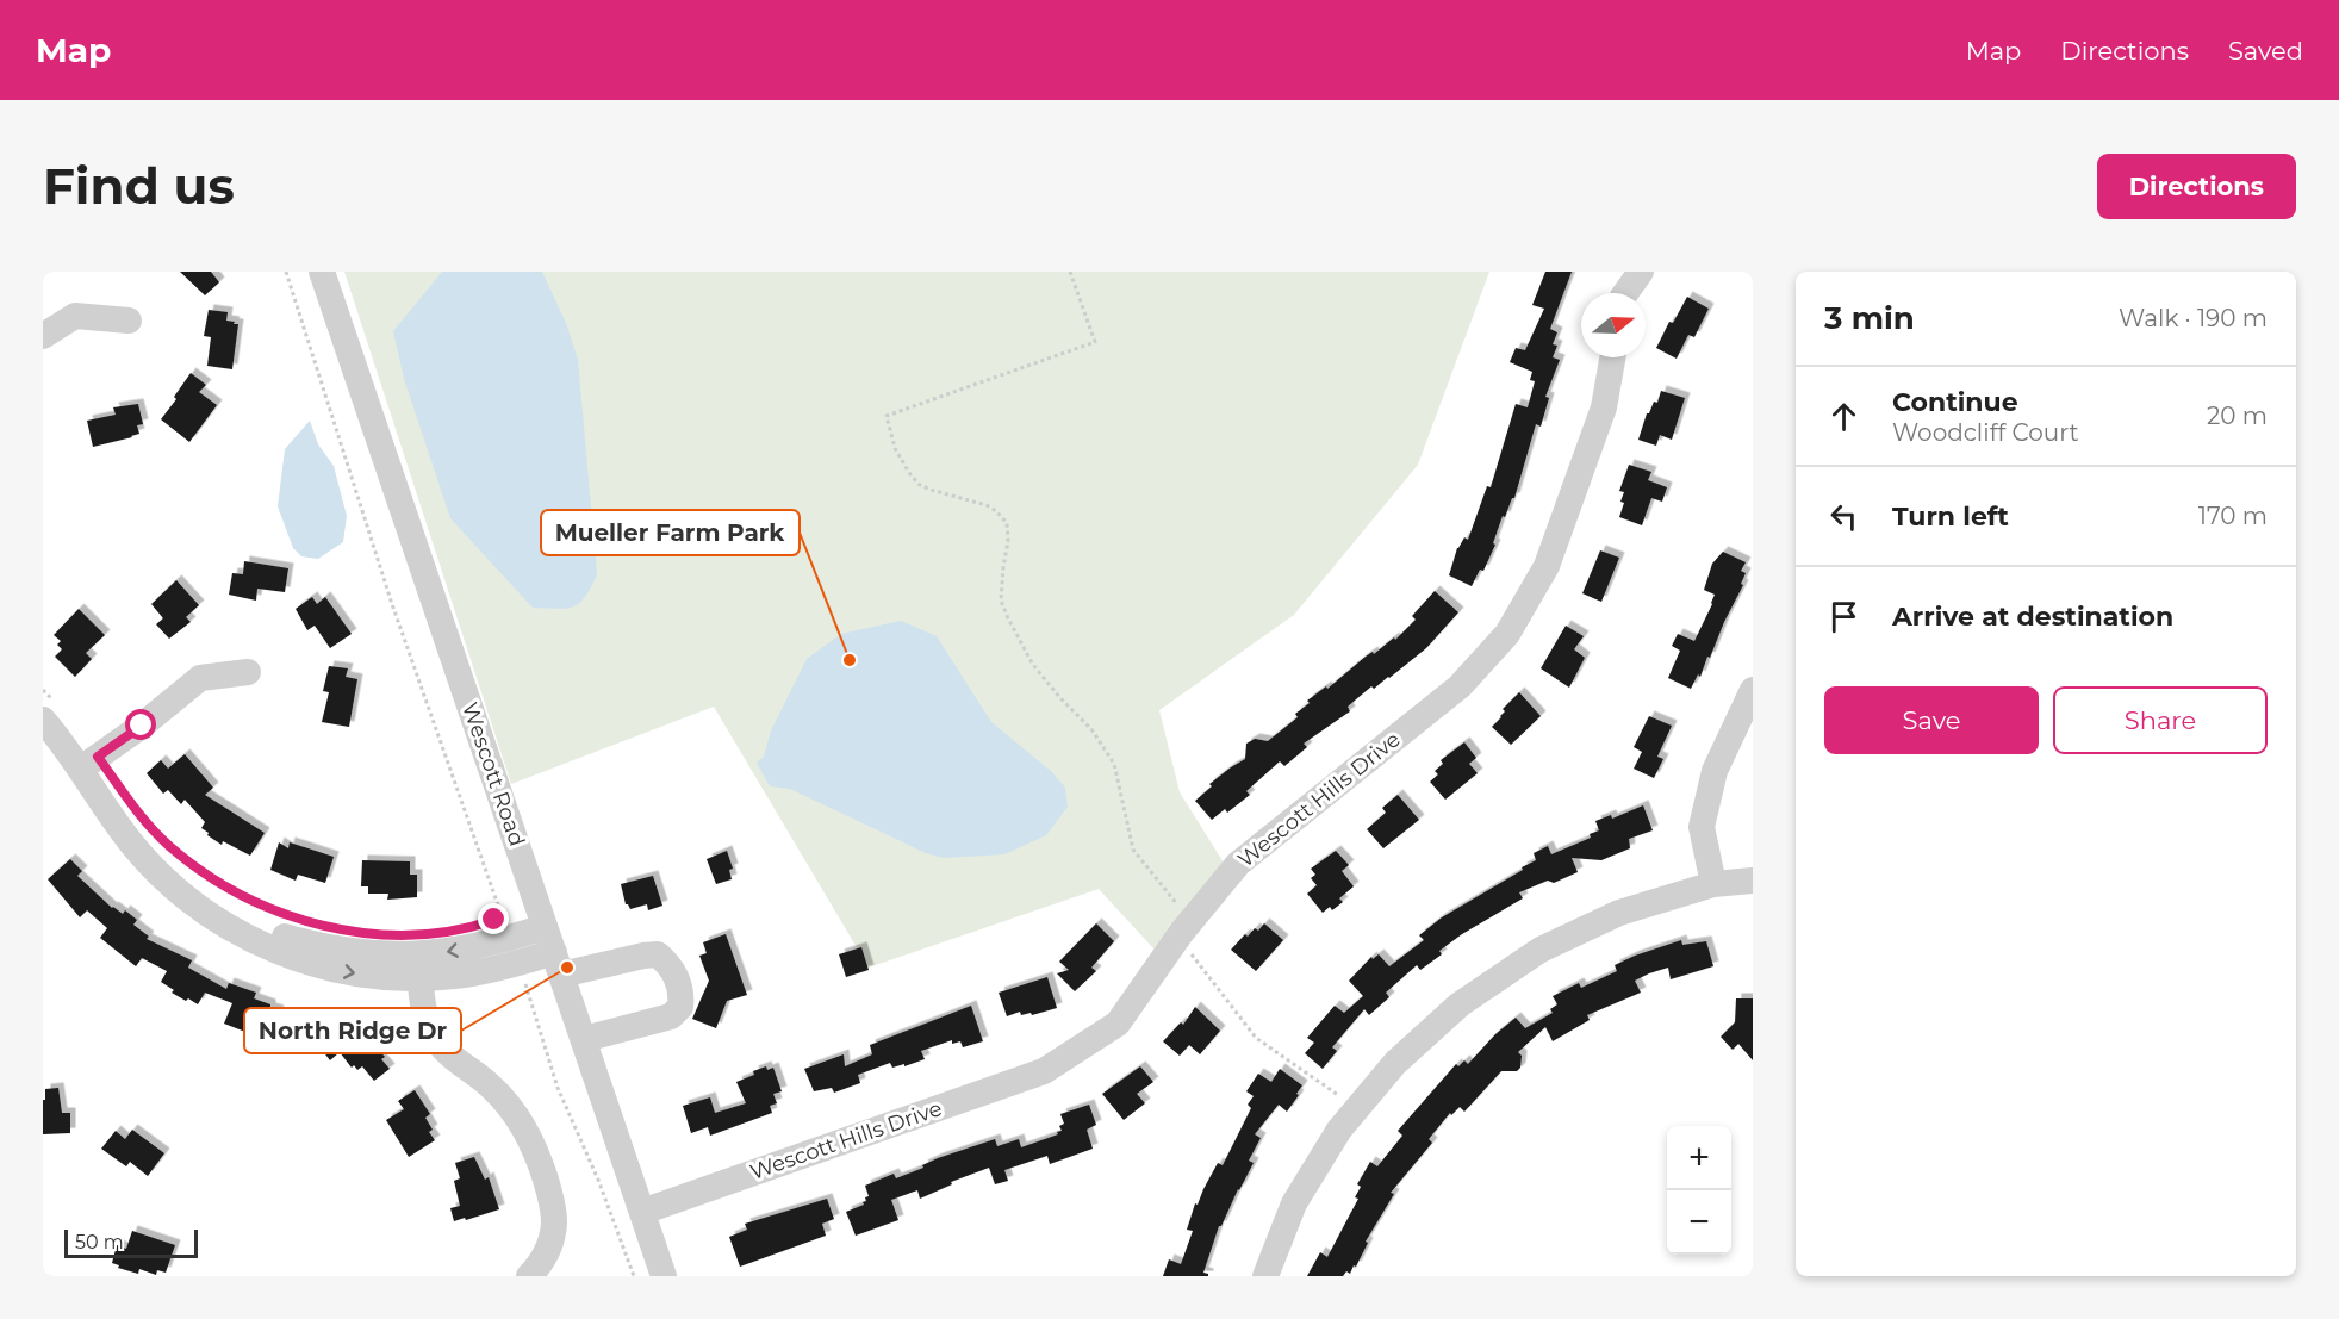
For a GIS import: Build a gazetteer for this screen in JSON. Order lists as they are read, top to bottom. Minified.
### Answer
{"streets":{"street":["Wescott Road","Wescott Hills Drive"]},"crossings":[["Wescott Road","Wescott Hills Drive"]],"places":["Mueller Farm Park","North Ridge Dr"],"scale_bar":"50 m","north":"right","page":{"header":"Map","nav":["Map","Directions","Saved"],"buttons":["Directions",["Save","Share"]],"title":"Find us","heading":["3 min","Walk · 190 m"],"list":[["Continue","Woodcliff Court","20 m"],["Turn left","170 m"],"Arrive at destination"],"map_buttons":["+","−"],"scale":"50 m"}}
